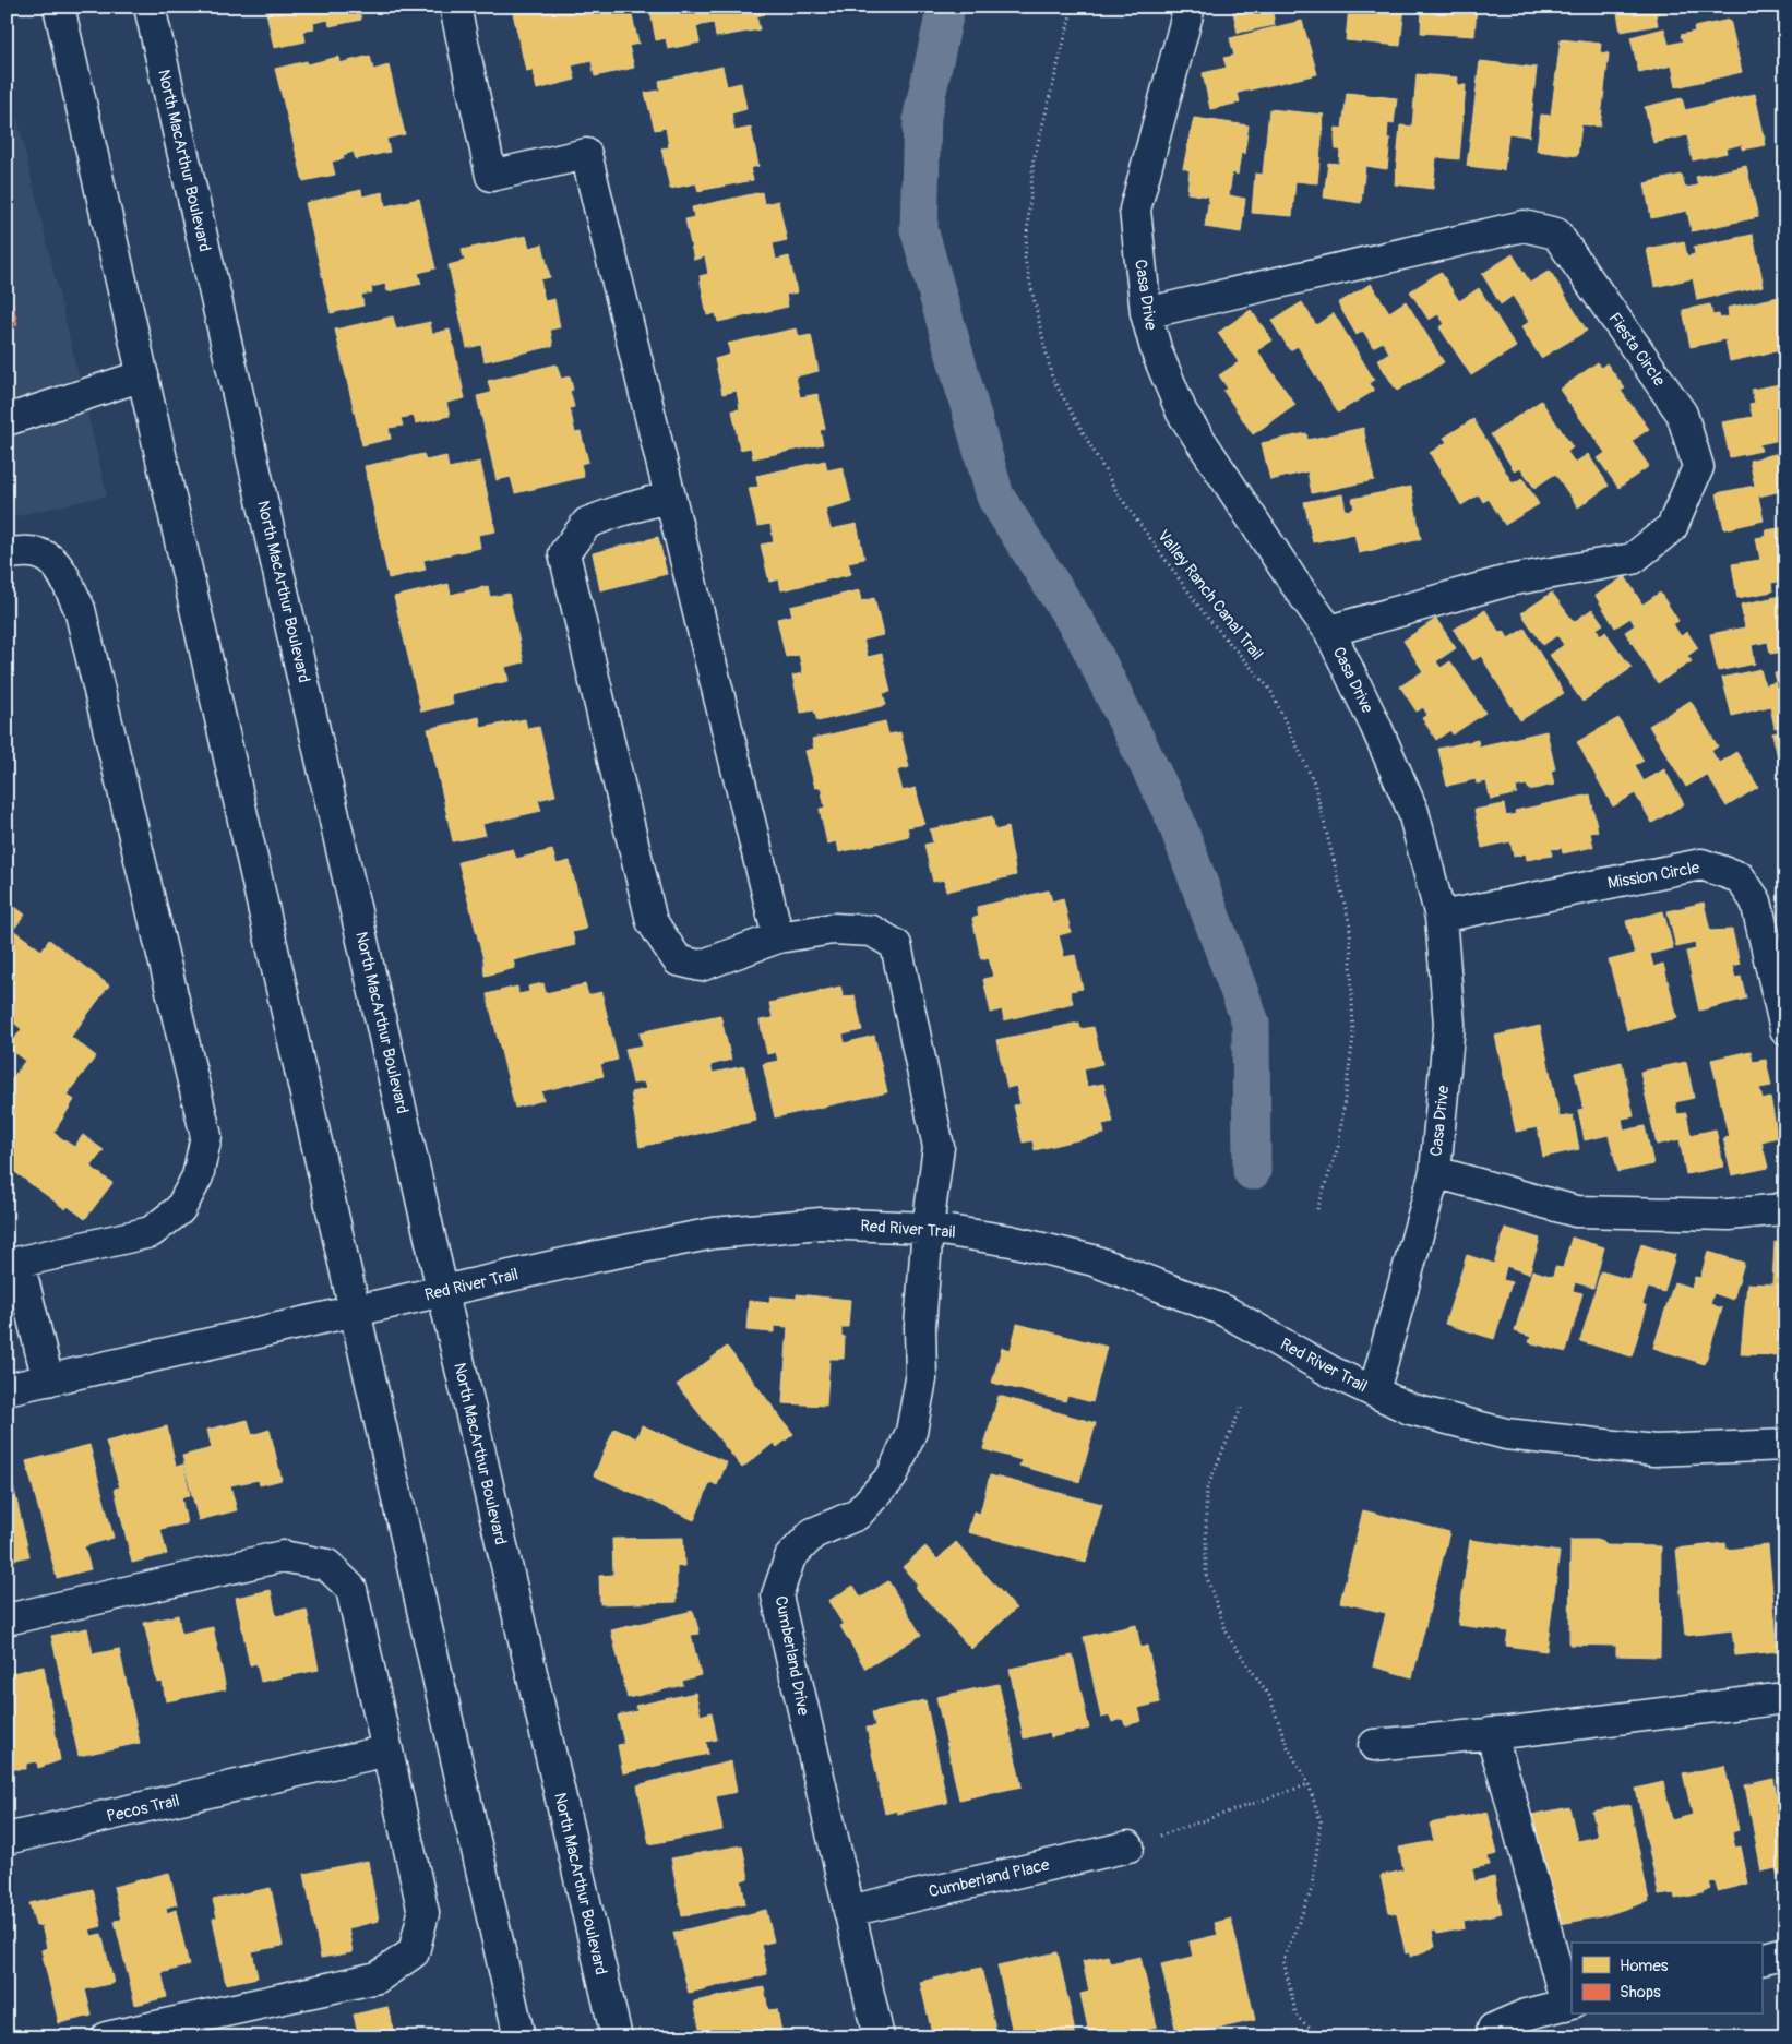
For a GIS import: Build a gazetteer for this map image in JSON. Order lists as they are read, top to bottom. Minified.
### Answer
{"streets":{"street":["North MacArthur Boulevard","Casa Drive","Fiesta Circle","Mission Circle","Red River Trail","Cumberland Drive","Pecos Trail","Cumberland Place"],"path":["Valley Ranch Canal Trail"]},"crossings":[["North MacArthur Boulevard","Red River Trail"],["Casa Drive","Fiesta Circle"],["Casa Drive","Mission Circle"],["Casa Drive","Red River Trail"],["Red River Trail","Cumberland Drive"],["Cumberland Drive","Cumberland Place"]],"legend":["Homes","Shops"]}
